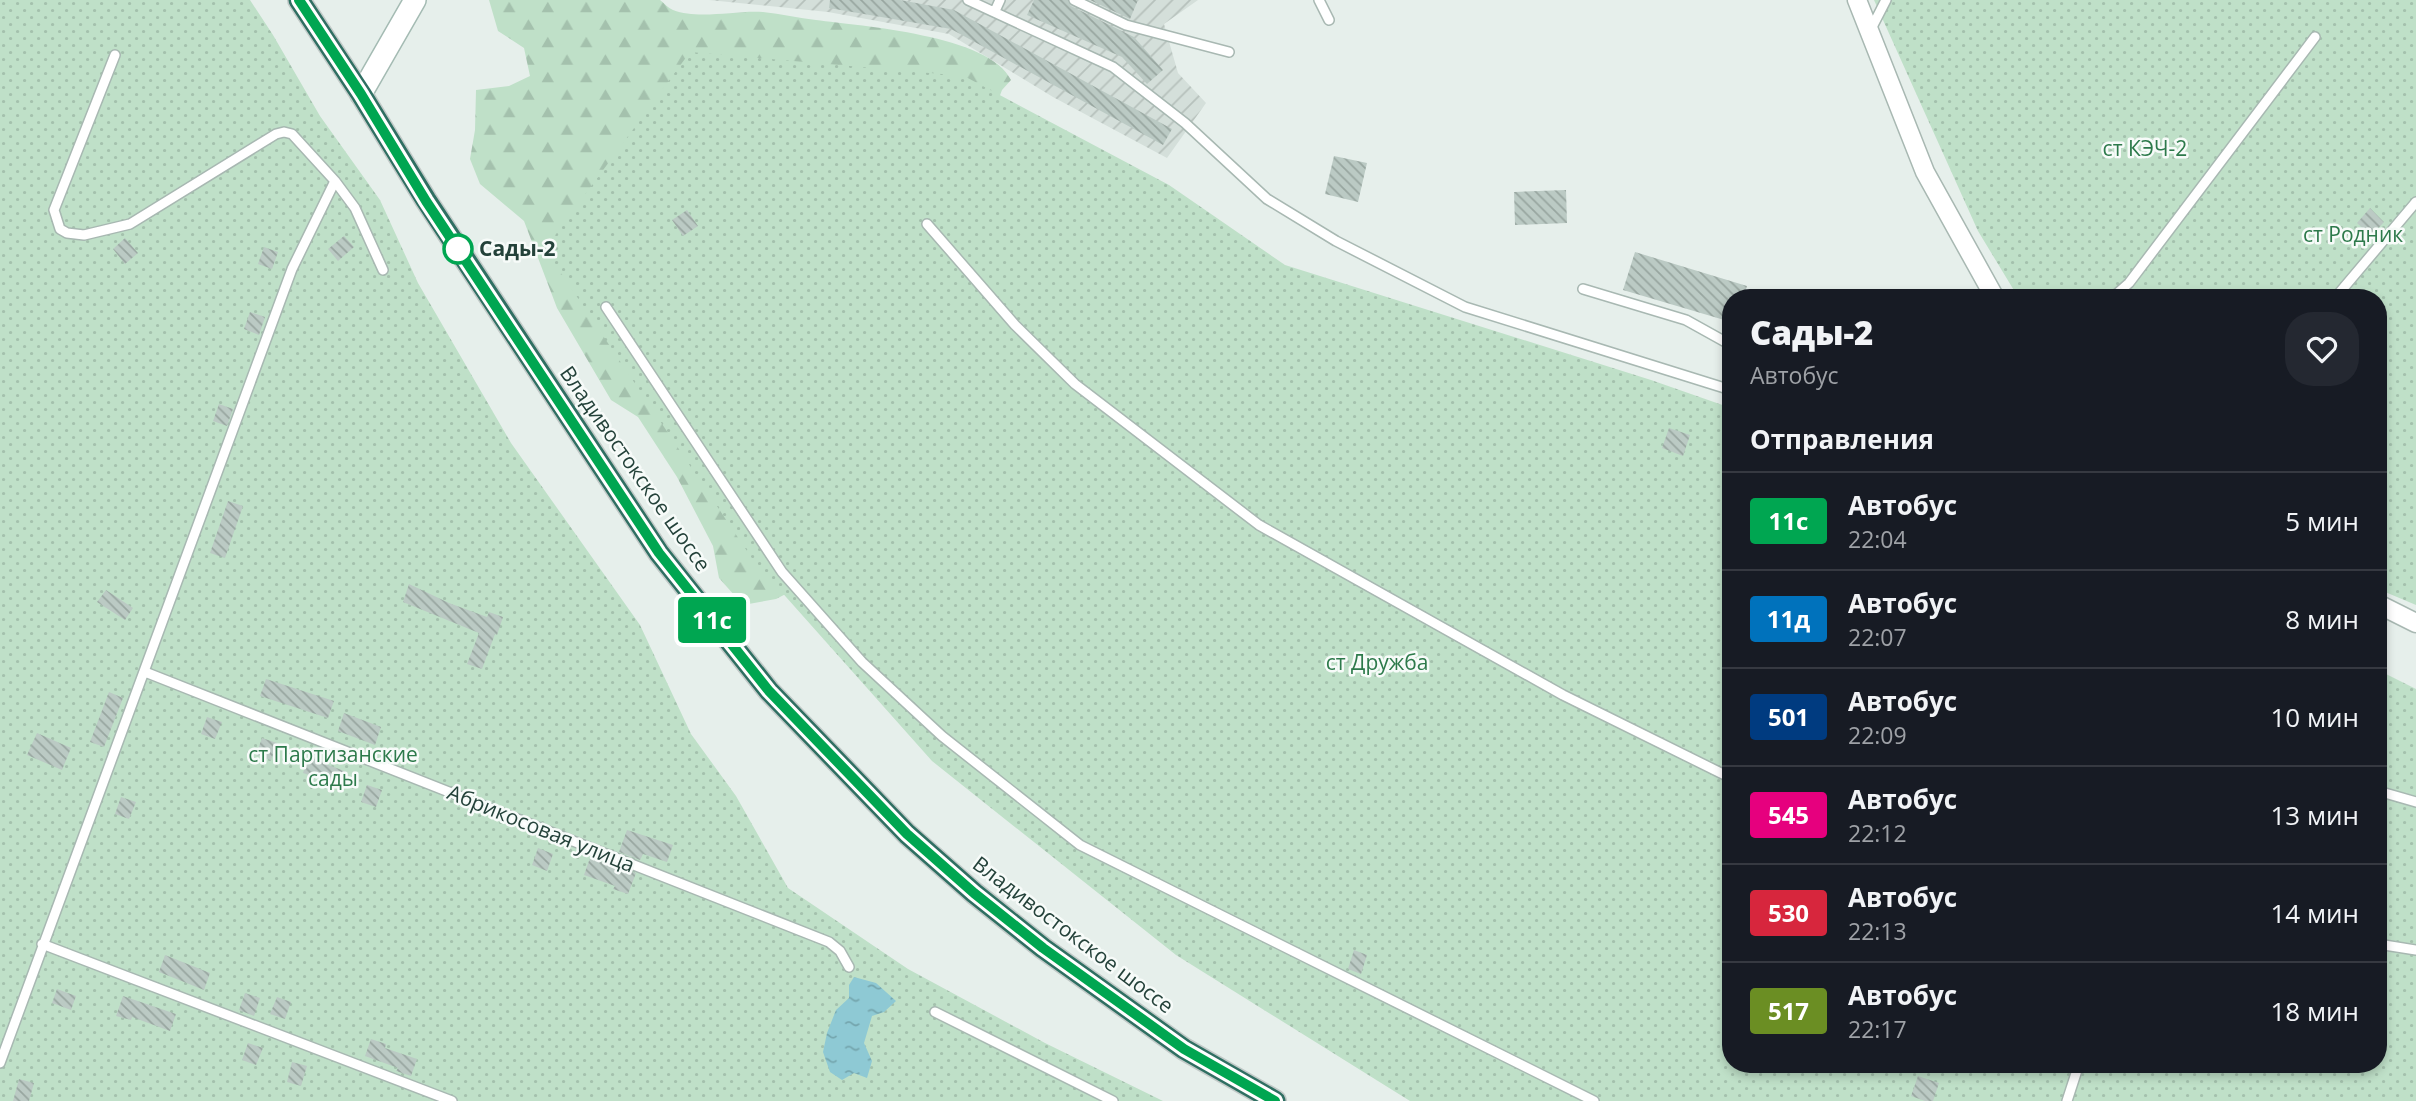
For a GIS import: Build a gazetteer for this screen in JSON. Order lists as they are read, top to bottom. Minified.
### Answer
{"streets":{"highway":["Владивостокское шоссе"],"lane":["Абрикосовая улица"]},"parks":["ст КЭЧ-2","ст Родник","ст Дружба","ст Партизанские сады"],"places":["Сады-2"],"lines":["bus line 11с"],"page":{"on_map":"11с","heading":[["Сады-2","Автобус"],"Отправления"],"list":[{"mark":"11с","name":"Автобус","note":"22:04","value":"5 мин"},{"mark":"11д","name":"Автобус","note":"22:07","value":"8 мин"},{"mark":"501","name":"Автобус","note":"22:09","value":"10 мин"},{"mark":"545","name":"Автобус","note":"22:12","value":"13 мин"},{"mark":"530","name":"Автобус","note":"22:13","value":"14 мин"},{"mark":"517","name":"Автобус","note":"22:17","value":"18 мин"}]}}
